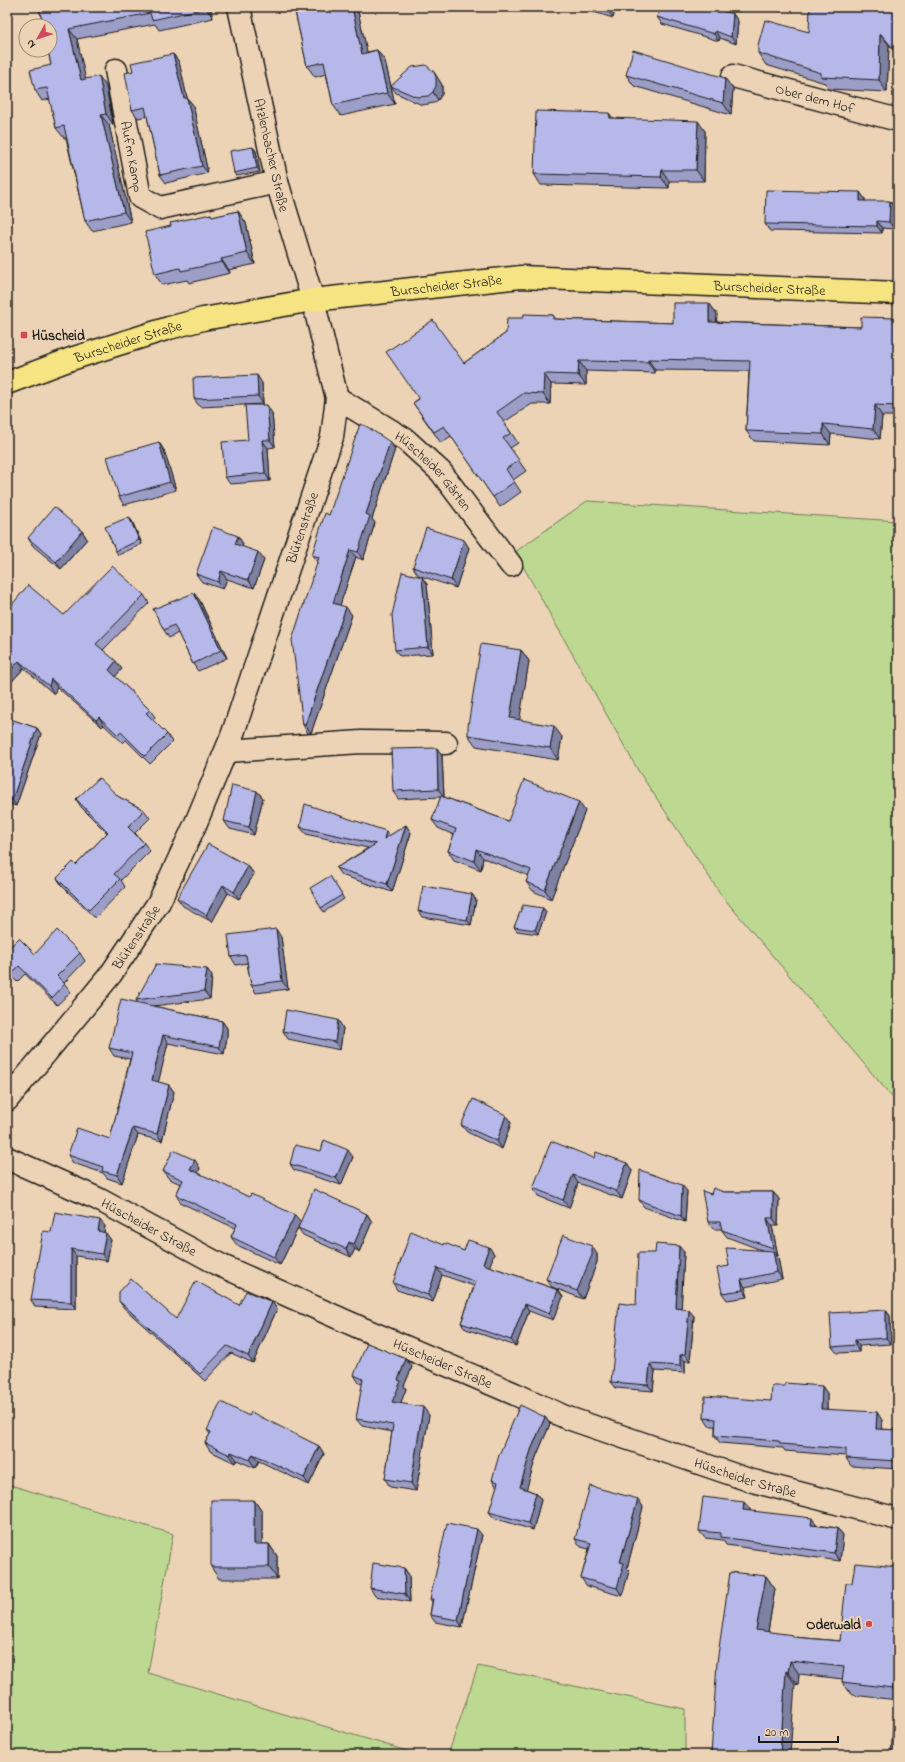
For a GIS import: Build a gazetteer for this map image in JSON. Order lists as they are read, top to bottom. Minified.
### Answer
{"streets":{"main road":["Burscheider Straße"],"street":["Ober dem Hof","Atzlenbacher Straße","Auf'm Kamp","Hüscheider Gärten","Blütenstraße","Hüscheider Straße"]},"crossings":[["Atzlenbacher Straße","Auf'm Kamp"],["Atzlenbacher Straße","Burscheider Straße"],["Atzlenbacher Straße","Blütenstraße"],["Burscheider Straße","Blütenstraße"],["Hüscheider Gärten","Blütenstraße"]],"places":{"transit":["Hüscheid"],"other":["Oderwald"]},"scale_bar":"20 m","north":"bottom left"}
